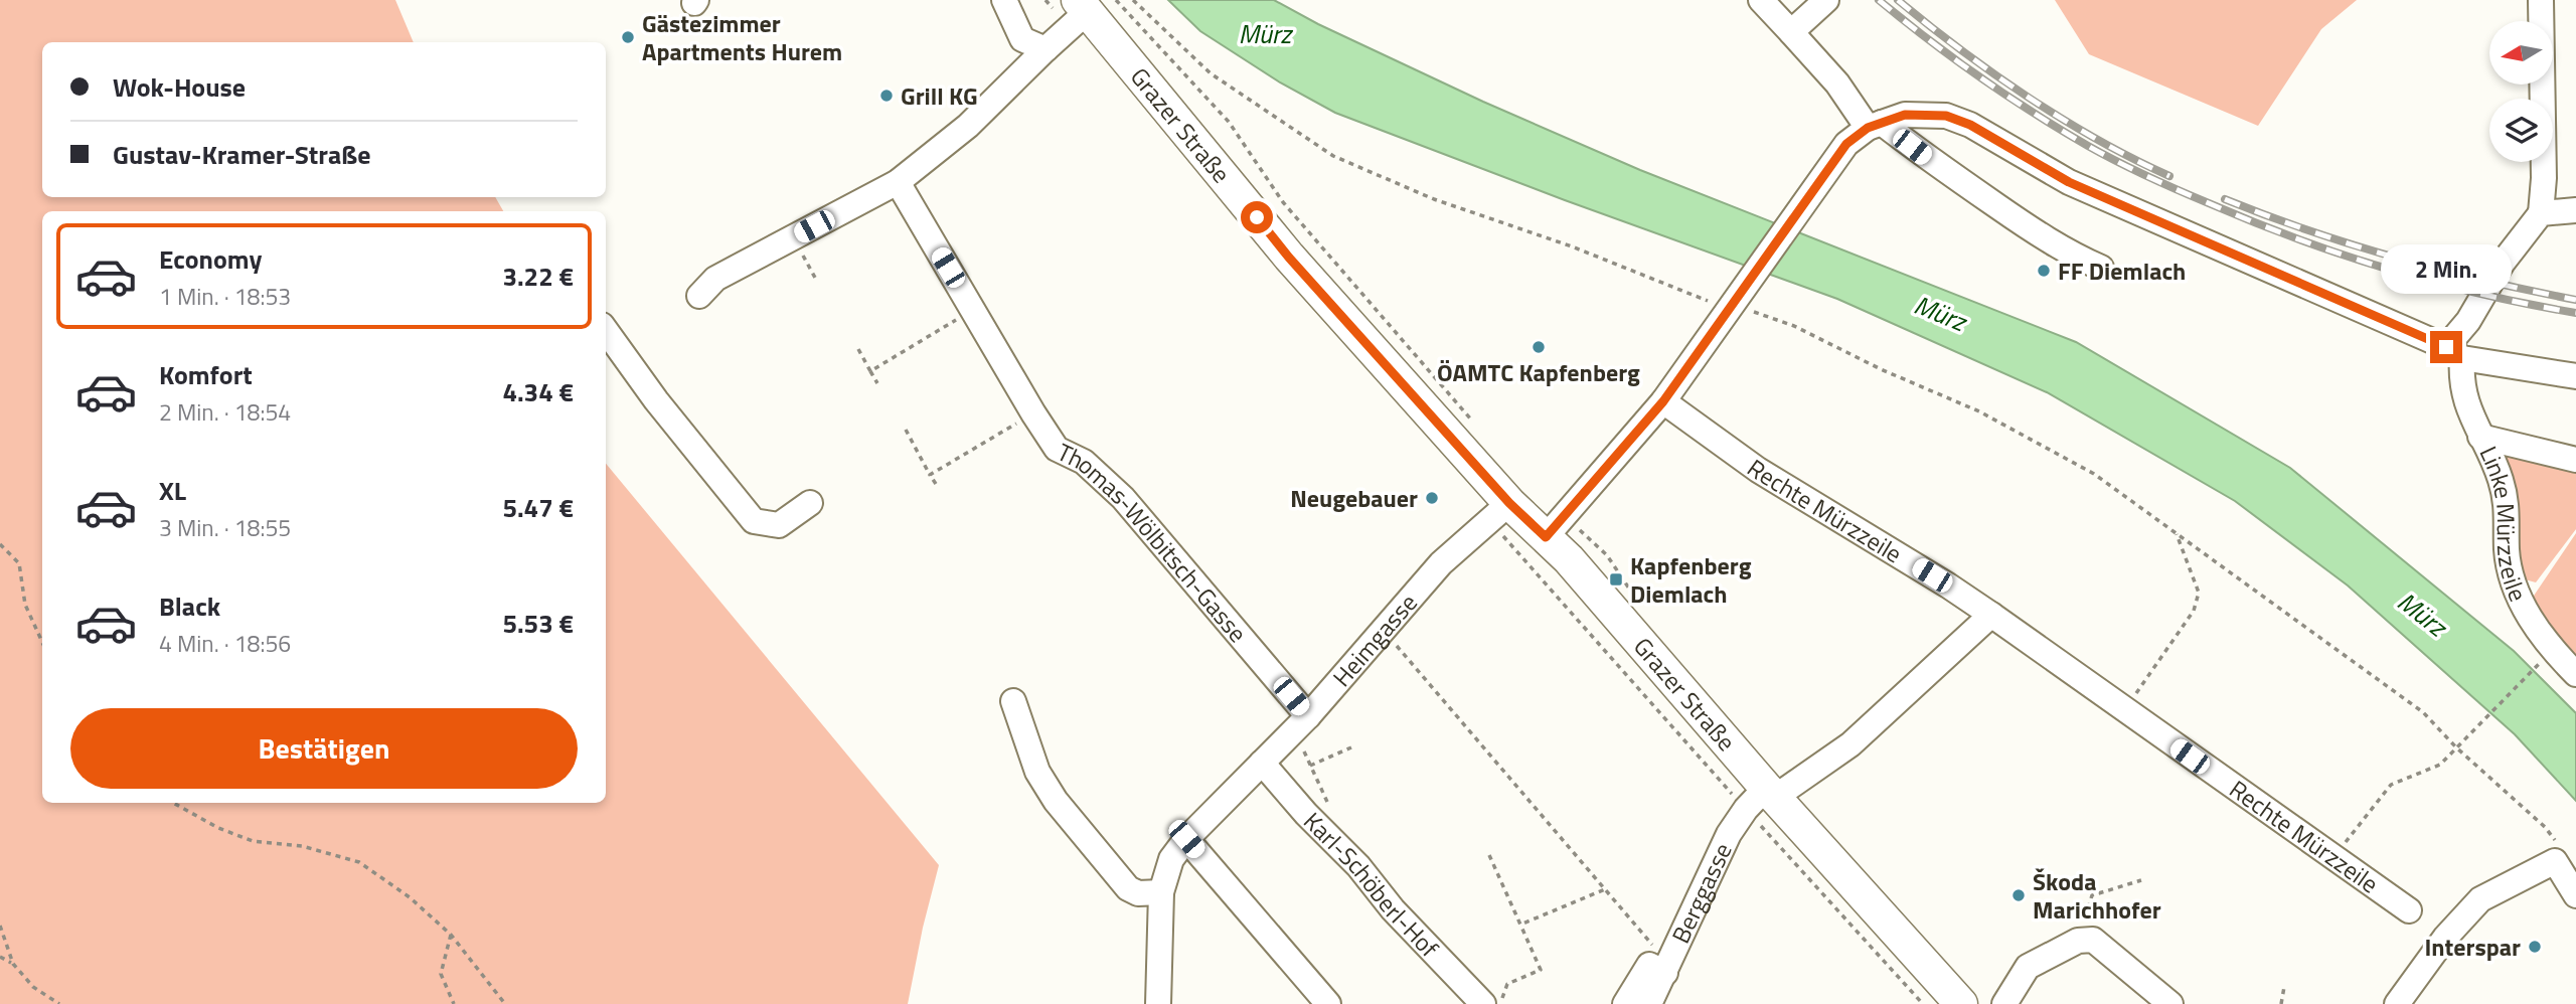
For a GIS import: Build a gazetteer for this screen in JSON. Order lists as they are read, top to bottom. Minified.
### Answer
{"streets":{"main road":["Grazer Straße"],"street":["Rechte Mürzzeile","Linke Mürzzeile","Thomas-Wölbitsch-Gasse","Heimgasse","Karl-Schöberl-Hof","Berggasse"]},"crossings":[["Grazer Straße","Heimgasse"],["Grazer Straße","Berggasse"],["Thomas-Wölbitsch-Gasse","Heimgasse"],["Heimgasse","Karl-Schöberl-Hof"]],"water":["Mürz"],"places":{"other":["Gästezimmer Apartments Hurem","Grill KG","FF Diemlach","ÖAMTC Kapfenberg","Neugebauer","Škoda Marichhofer","Interspar"],"transit":["Kapfenberg Diemlach"]},"north":"left","page":{"banner":["Wok-House","Gustav-Kramer-Straße"],"list":[{"name":"Economy","note":"1 Min. · 18:53","value":"3.22 €"},{"name":"Komfort","note":"2 Min. · 18:54","value":"4.34 €"},{"name":"XL","note":"3 Min. · 18:55","value":"5.47 €"},{"name":"Black","note":"4 Min. · 18:56","value":"5.53 €"}],"bubble":"2 Min.","buttons":"Bestätigen"}}
